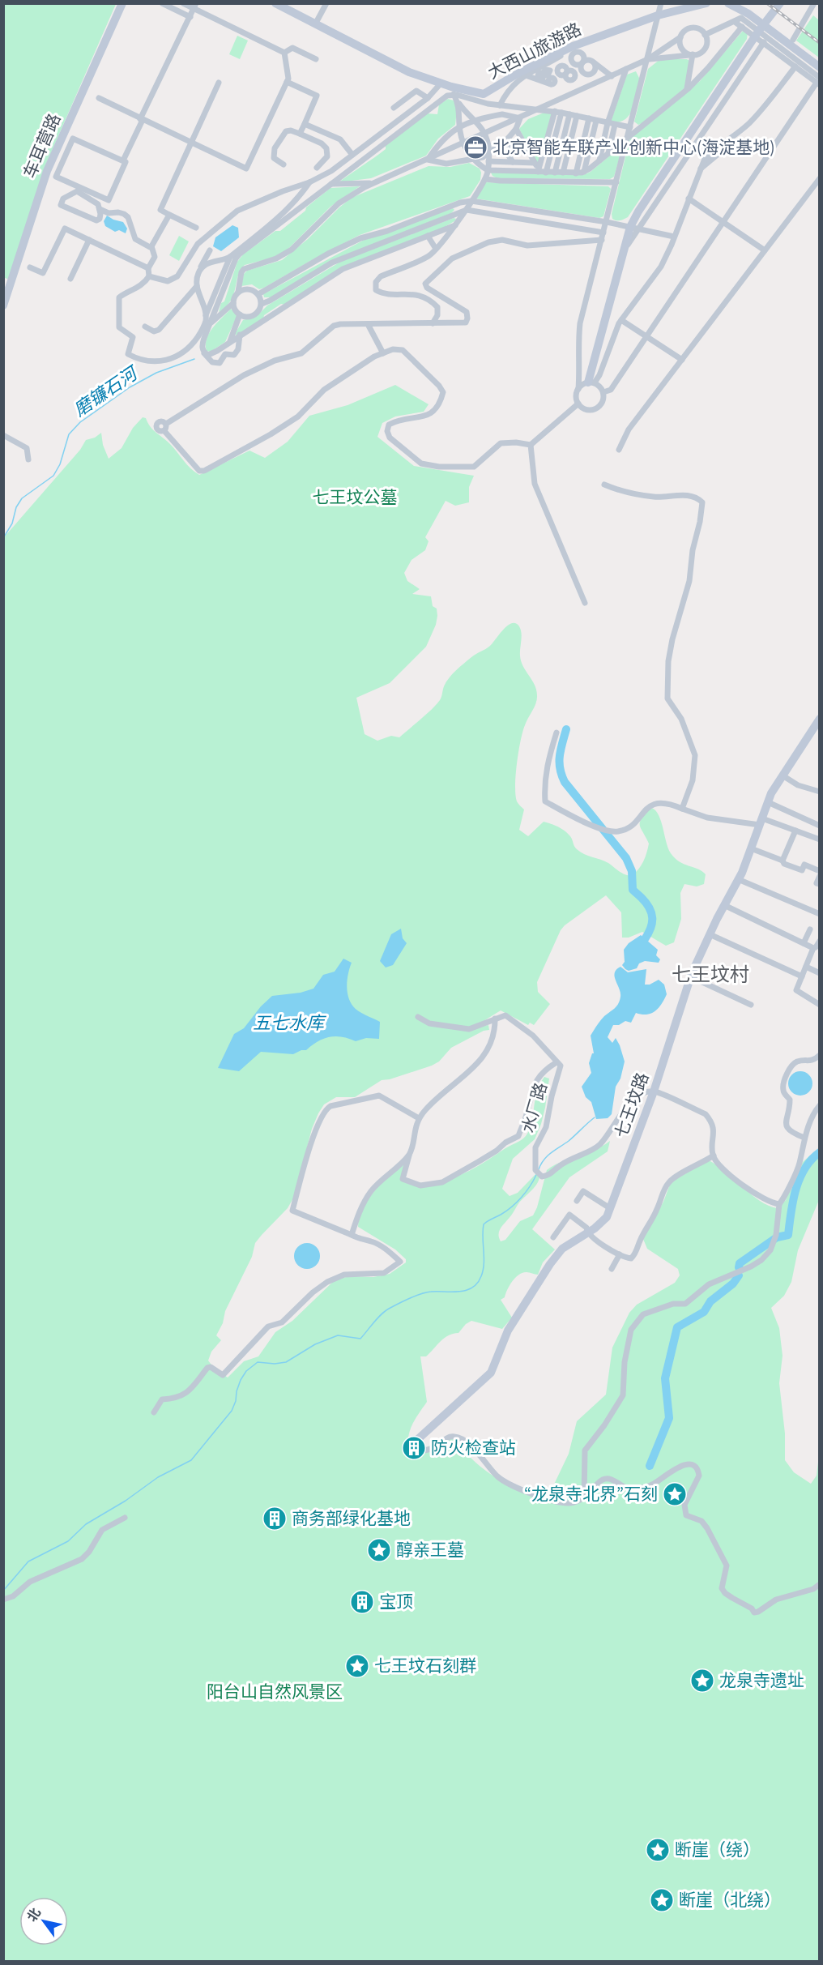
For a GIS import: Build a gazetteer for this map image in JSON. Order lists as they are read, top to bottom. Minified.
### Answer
{"streets":{"street":["大西山旅游路","车耳营路","七王坟路","水厂路"]},"crossings":[["七王坟路","水厂路"]],"districts":["七王坟村"],"water":["磨镰石河","五七水库"],"parks":["七王坟公墓","阳台山自然风景区"],"places":{"office":["北京智能车联产业创新中心(海淀基地)"],"building":["防火检查站","商务部绿化基地","宝顶"],"place":["“龙泉寺北界”石刻","醇亲王墓","七王坟石刻群","龙泉寺遗址","断崖（绕）","断崖（北绕）"]},"north":"top left"}
